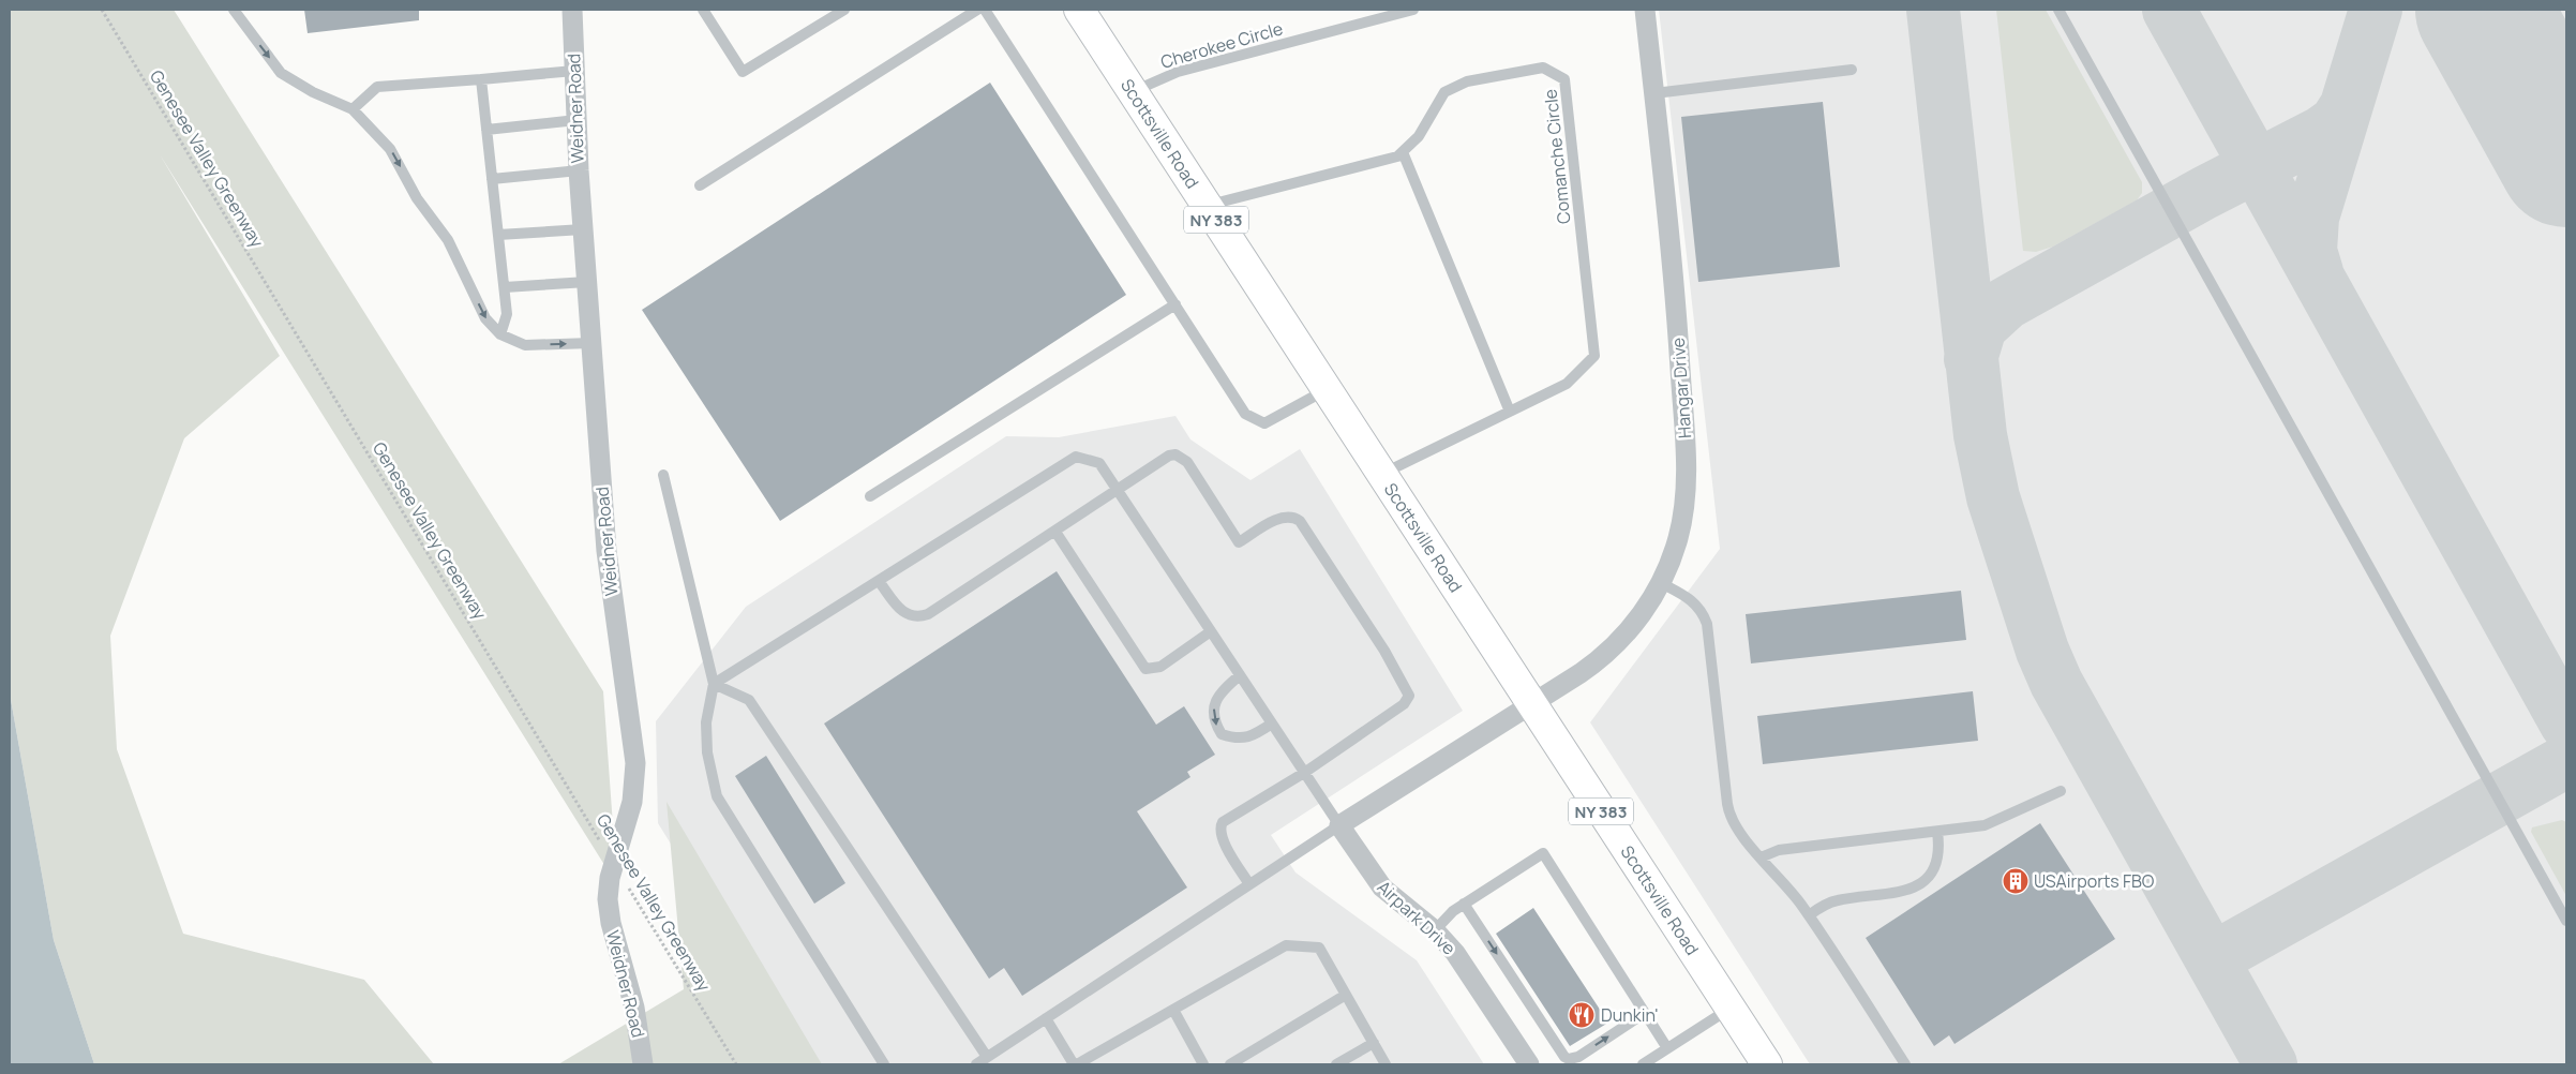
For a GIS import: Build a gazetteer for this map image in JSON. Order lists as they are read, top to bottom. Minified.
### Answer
{"streets":{"main road":["Scottsville Road","NY 383"],"street":["Weidner Road","Hangar Drive","Airpark Drive"],"lane":["Cherokee Circle","Comanche Circle"],"path":["Genesee Valley Greenway"]},"crossings":[["Cherokee Circle","Scottsville Road"],["Weidner Road","Genesee Valley Greenway"],["Scottsville Road","Comanche Circle"],["Scottsville Road","Hangar Drive"]],"places":{"building":["USAirports FBO"],"restaurant":["Dunkin'"]}}
